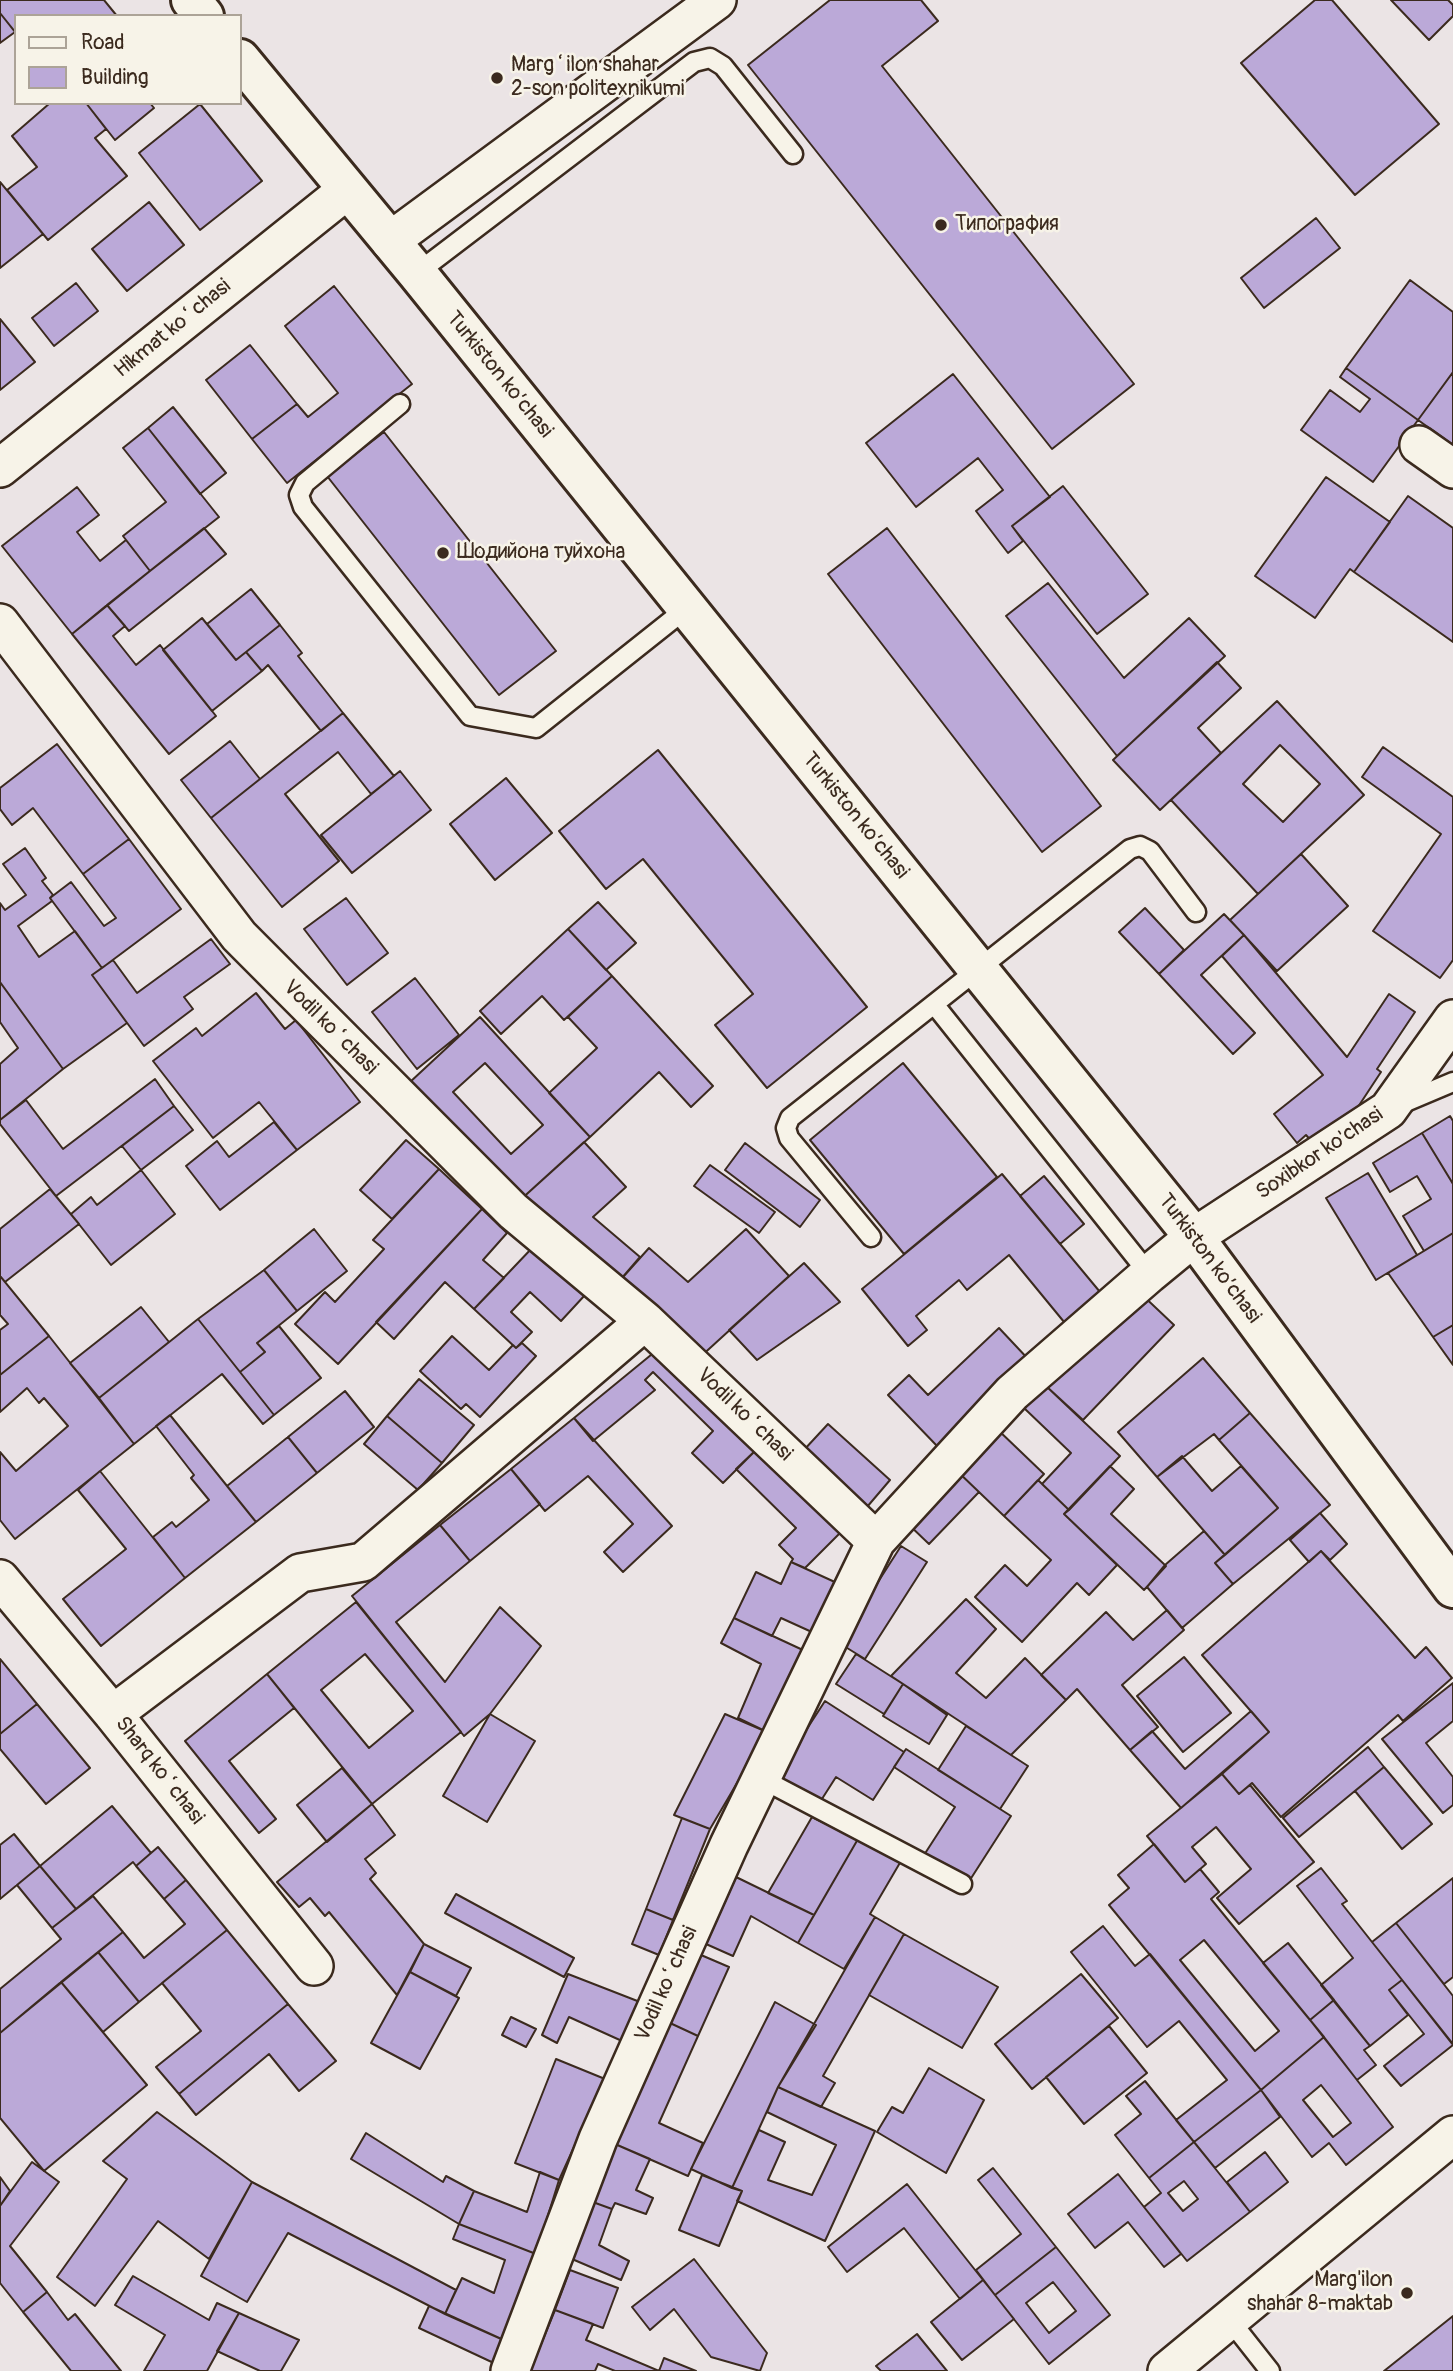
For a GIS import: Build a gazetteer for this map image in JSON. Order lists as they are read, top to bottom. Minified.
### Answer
{"streets":{"main road":["Turkiston ko’chasi"],"street":["Hikmat koʻchasi","Vodil koʻchasi","Soxibkor ko'chasi","Sharq koʻchasi"]},"crossings":[["Hikmat koʻchasi","Turkiston ko’chasi"],["Turkiston ko’chasi","Soxibkor ko'chasi"],["Vodil koʻchasi","Soxibkor ko'chasi"]],"places":["Margʻilon shahar 2-son politexnikumi","Типография","Шодийона туйхона","Marg'ilon shahar 8-maktab"],"legend":["Road","Building"]}
